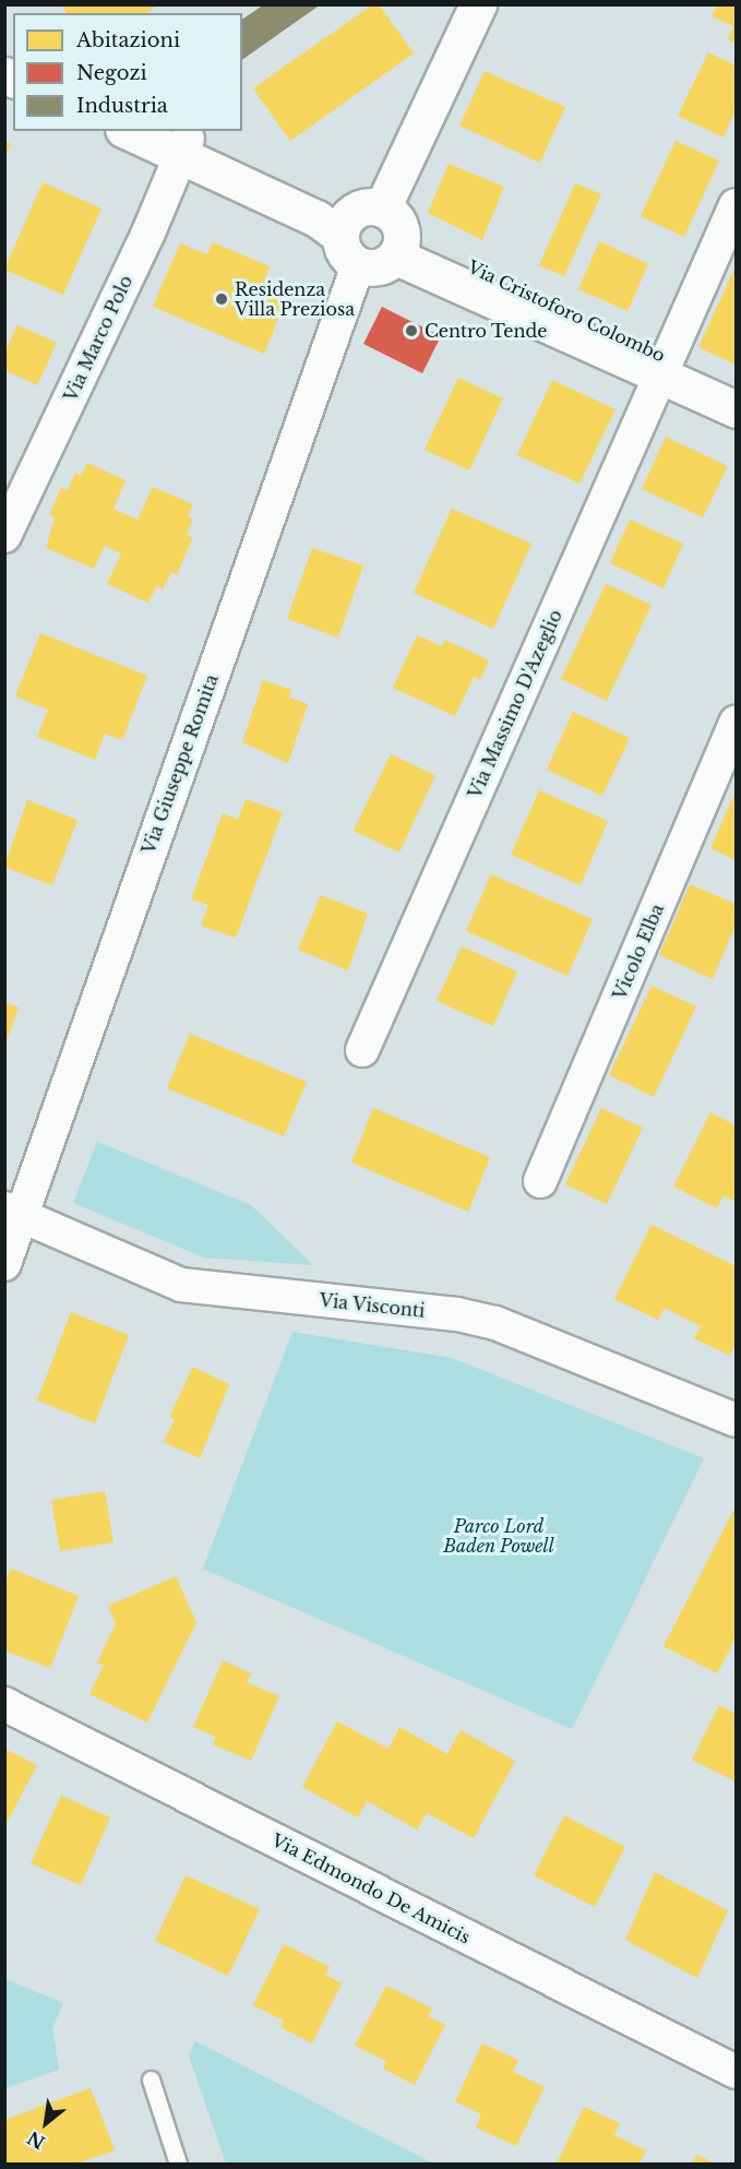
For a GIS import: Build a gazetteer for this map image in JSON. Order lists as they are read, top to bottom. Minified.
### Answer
{"streets":{"street":["Via Cristoforo Colombo","Via Marco Polo","Via Massimo D'Azeglio","Via Giuseppe Romita","Vicolo Elba","Via Visconti","Via Edmondo De Amicis"]},"crossings":[["Via Cristoforo Colombo","Via Marco Polo"],["Via Cristoforo Colombo","Via Massimo D'Azeglio"],["Via Cristoforo Colombo","Via Giuseppe Romita"],["Via Giuseppe Romita","Via Visconti"]],"parks":["Parco Lord Baden Powell"],"places":["Residenza Villa Preziosa","Centro Tende"],"legend":["Abitazioni","Negozi","Industria"],"north":"bottom left"}
